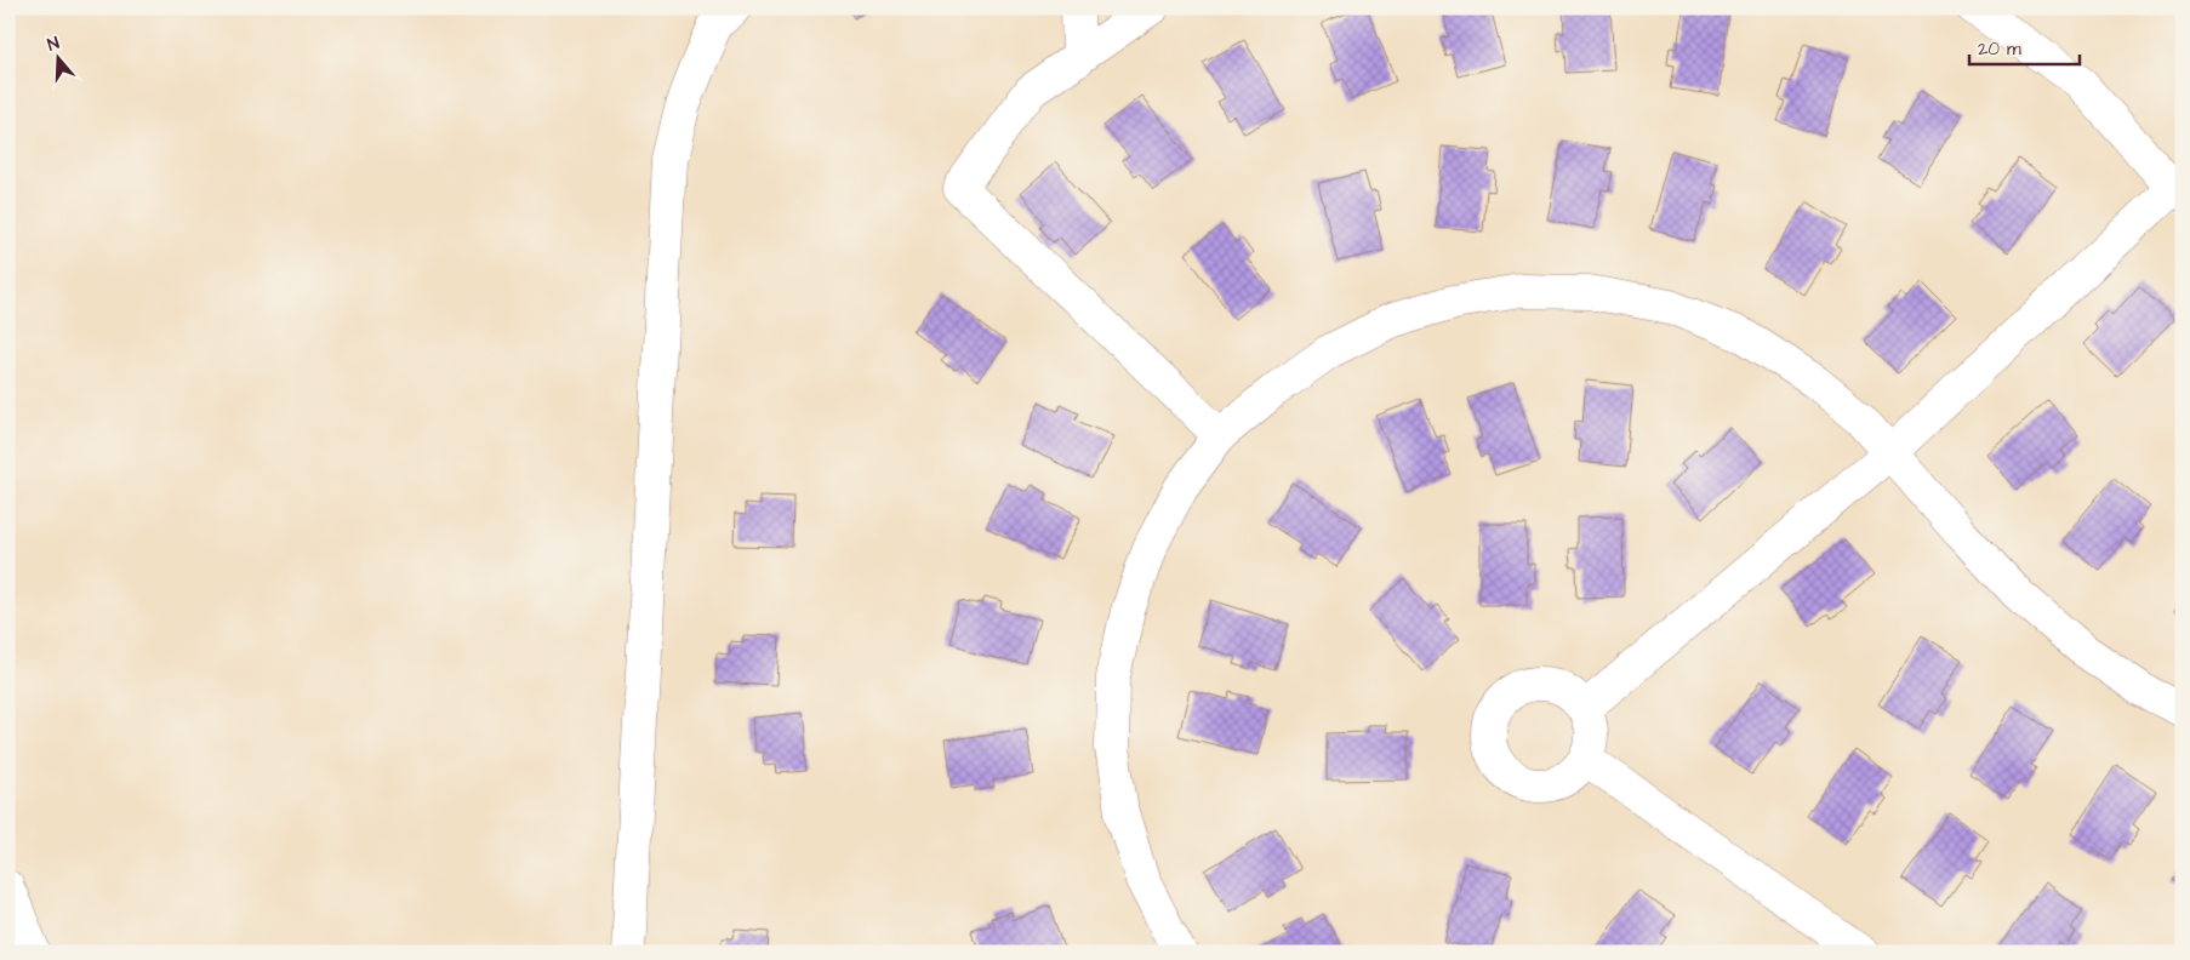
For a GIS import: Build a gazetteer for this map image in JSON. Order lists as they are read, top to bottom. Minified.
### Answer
{"scale_bar":"20 m","north":"top"}
